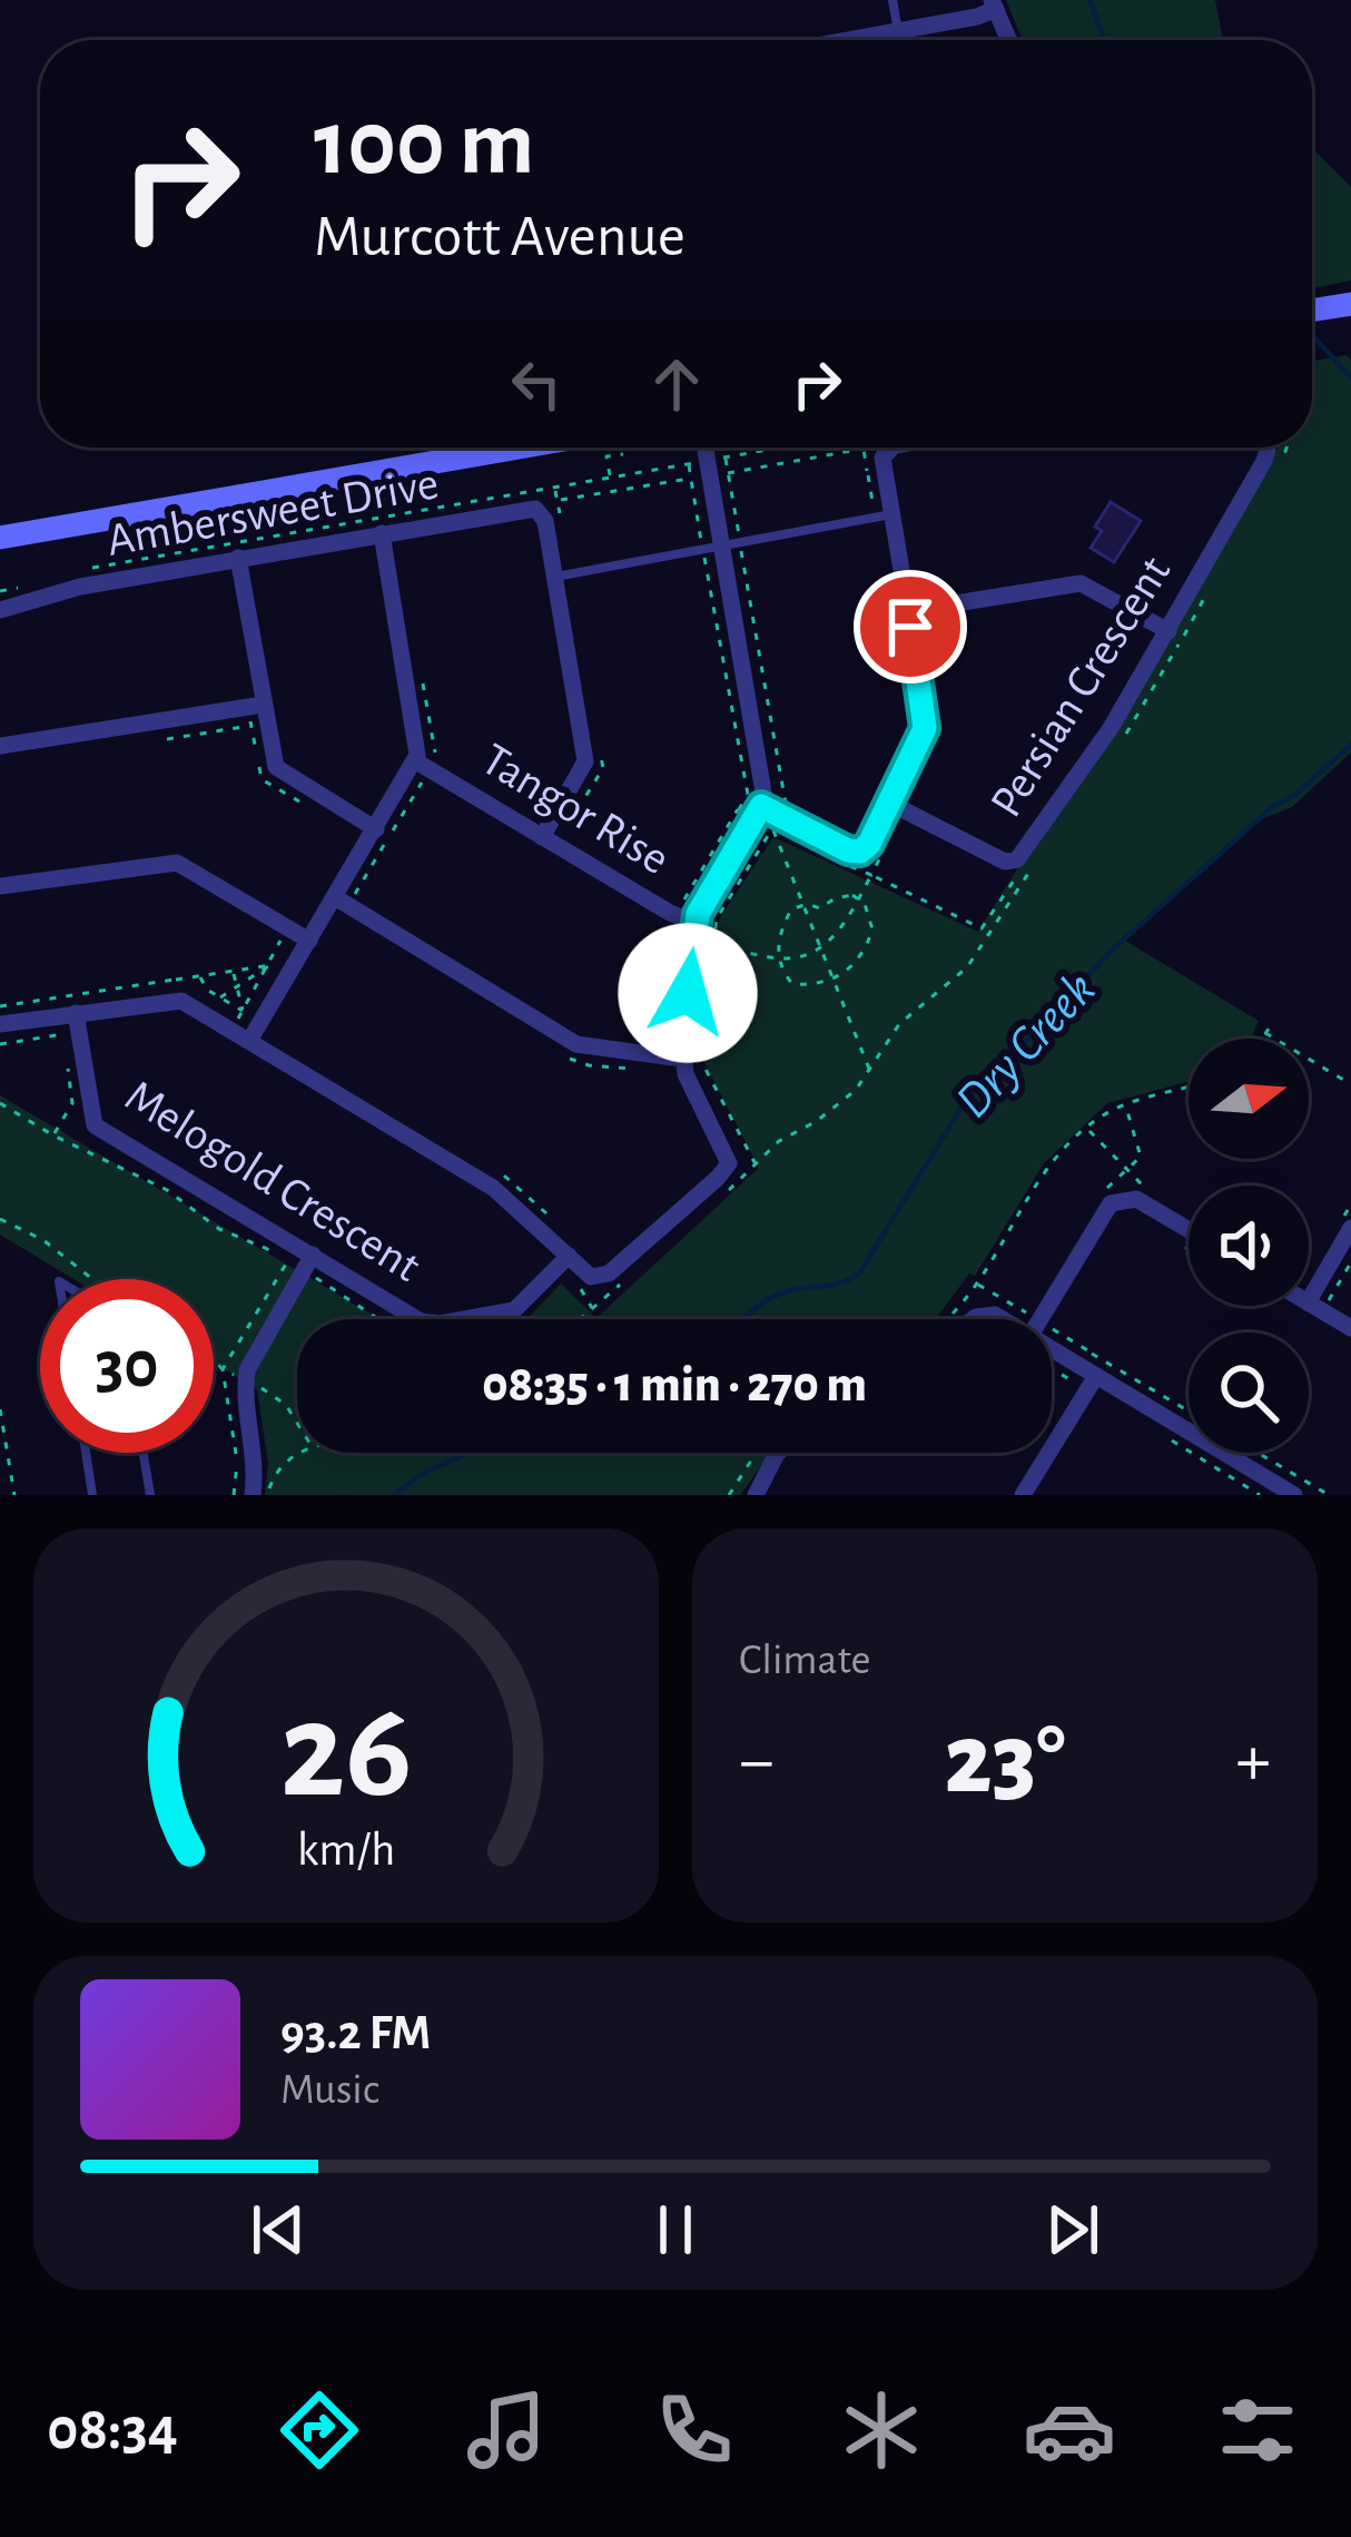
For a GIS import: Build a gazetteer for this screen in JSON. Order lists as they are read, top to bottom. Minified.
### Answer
{"streets":{"street":["Ambersweet Drive","Persian Crescent","Tangor Rise","Melogold Crescent"]},"crossings":[["Ambersweet Drive","Tangor Rise"]],"water":["Dry Creek"],"north":"right","page":{"turn":["100 m","Murcott Avenue"],"limit":"30","trip":"08:35 · 1 min · 270 m","tile":"Climate","heat":["−","23°","+"],"song":["93.2 FM","Music"],"tabs":"08:34","gauge":["26","km/h"]}}
